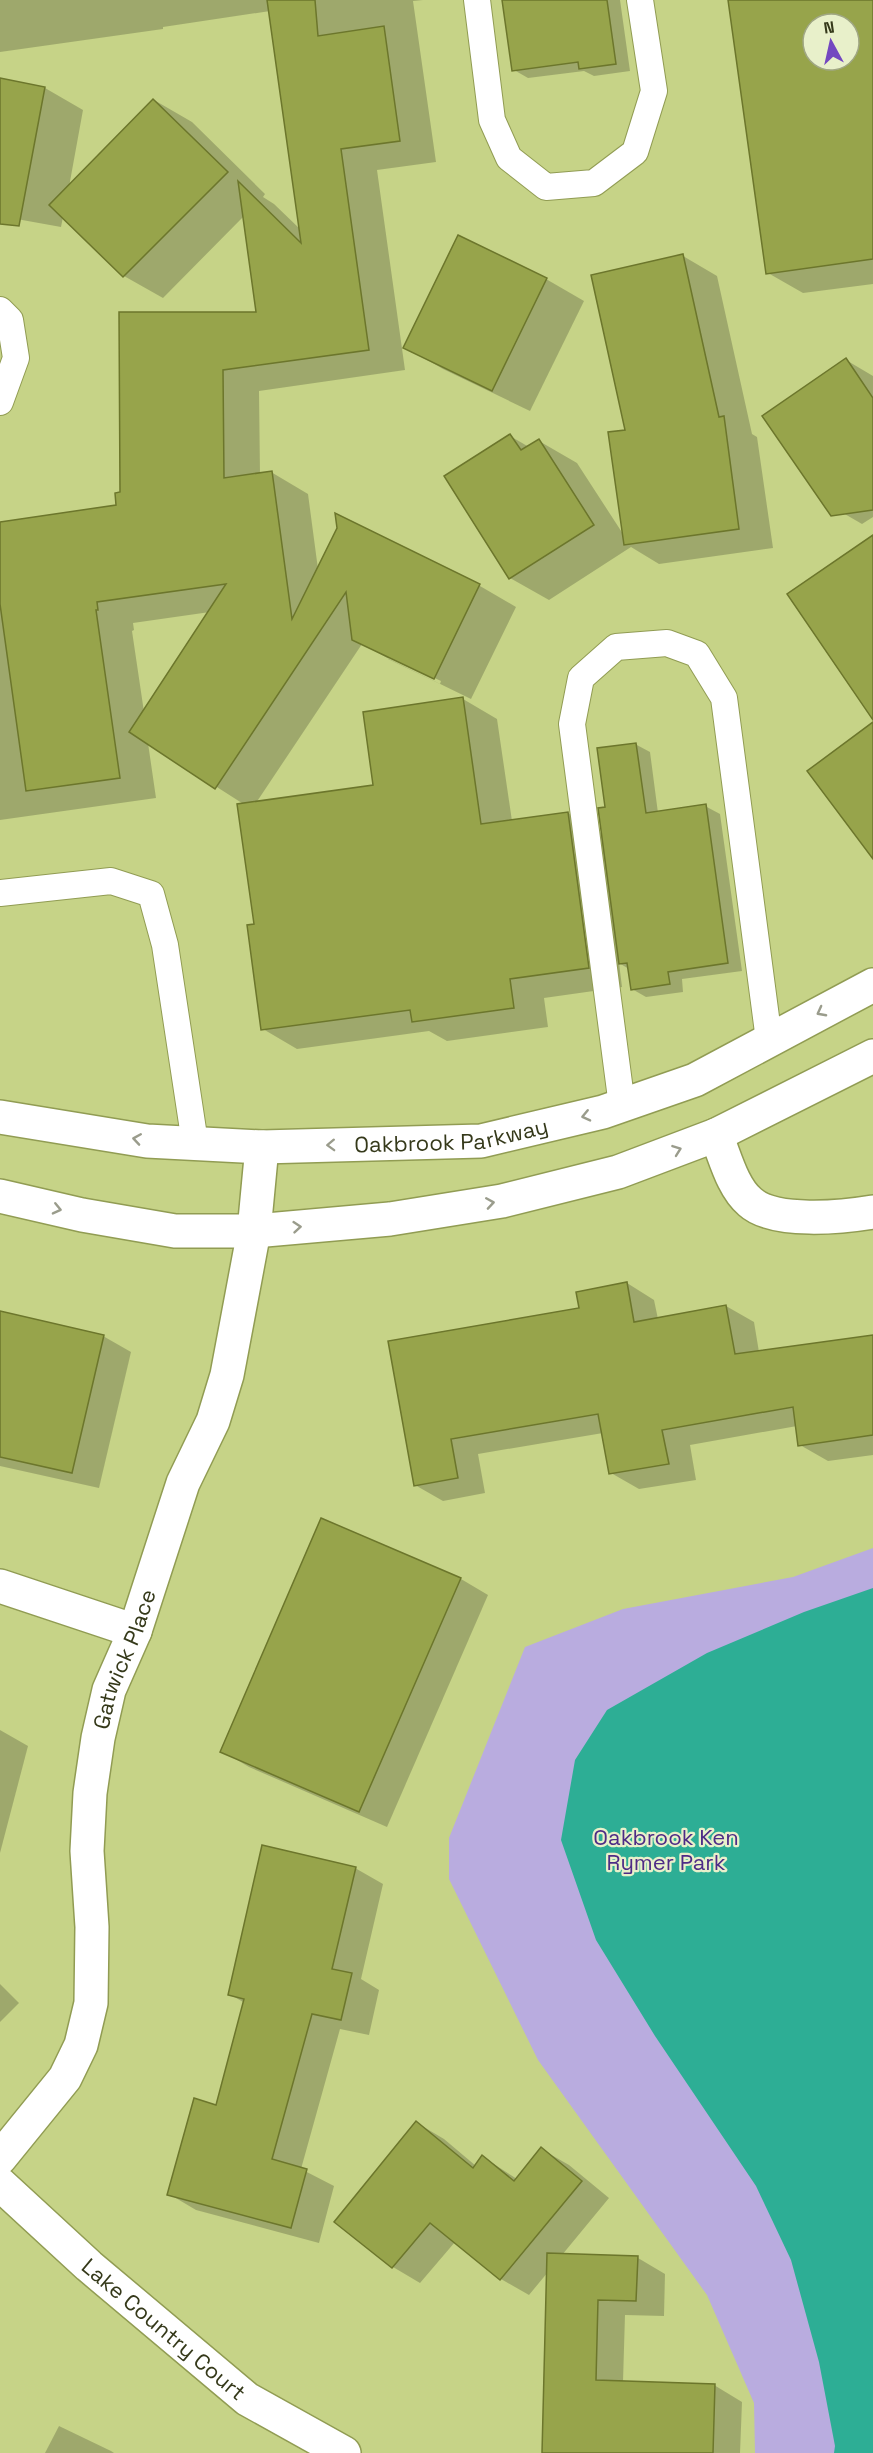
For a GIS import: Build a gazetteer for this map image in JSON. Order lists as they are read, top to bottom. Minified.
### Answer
{"streets":{"street":["Oakbrook Parkway","Gatwick Place","Lake Country Court"]},"crossings":[["Oakbrook Parkway","Gatwick Place"]],"parks":["Oakbrook Ken Rymer Park"],"north":"top"}
